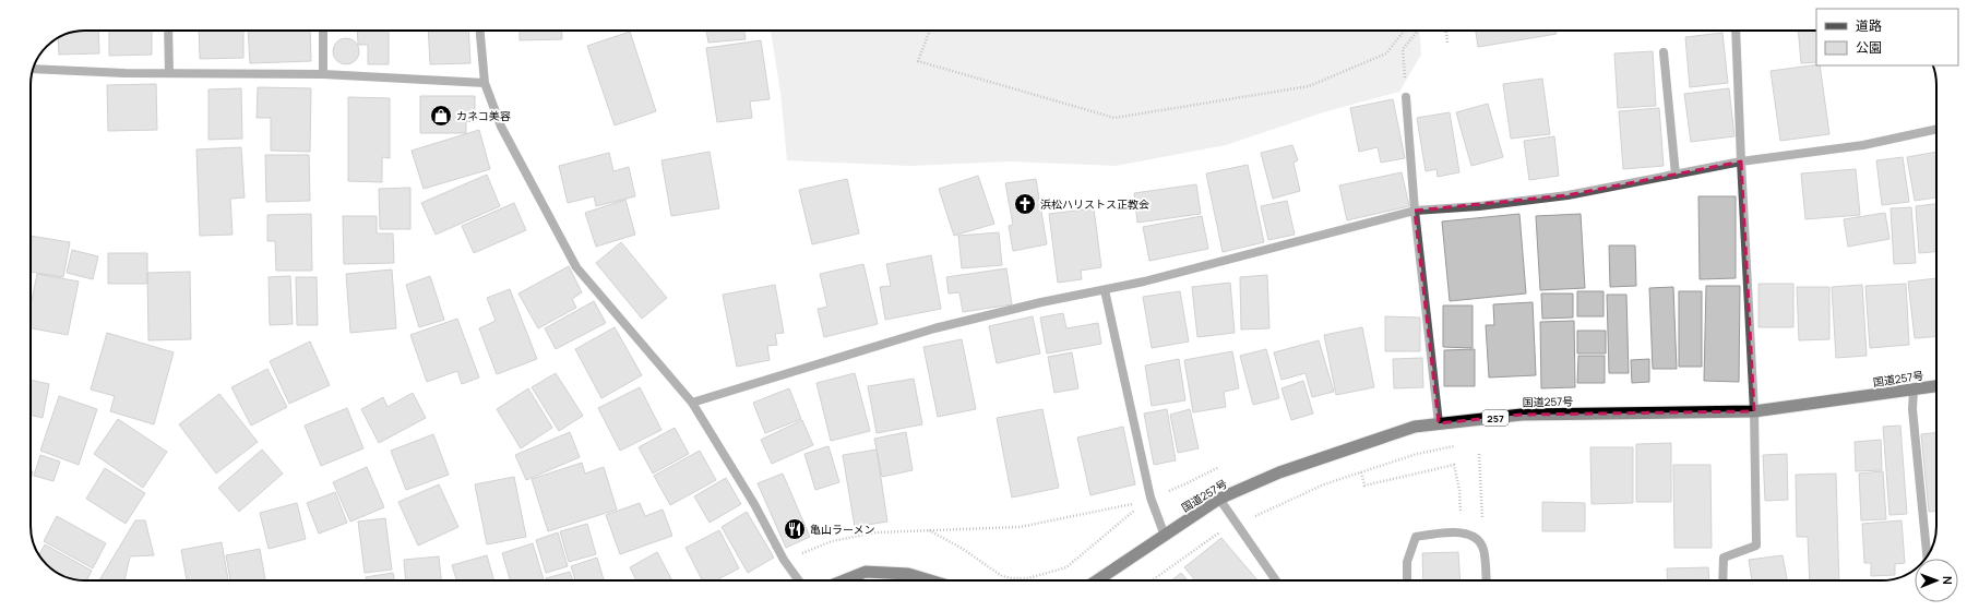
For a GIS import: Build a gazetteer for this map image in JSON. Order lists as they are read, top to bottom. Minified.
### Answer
{"streets":{"highway":["国道257号","257"]},"places":{"shop":["カネコ美容"],"church":["浜松ハリストス正教会"],"restaurant":["亀山ラーメン"]},"legend":["道路","公園"],"north":"right"}
